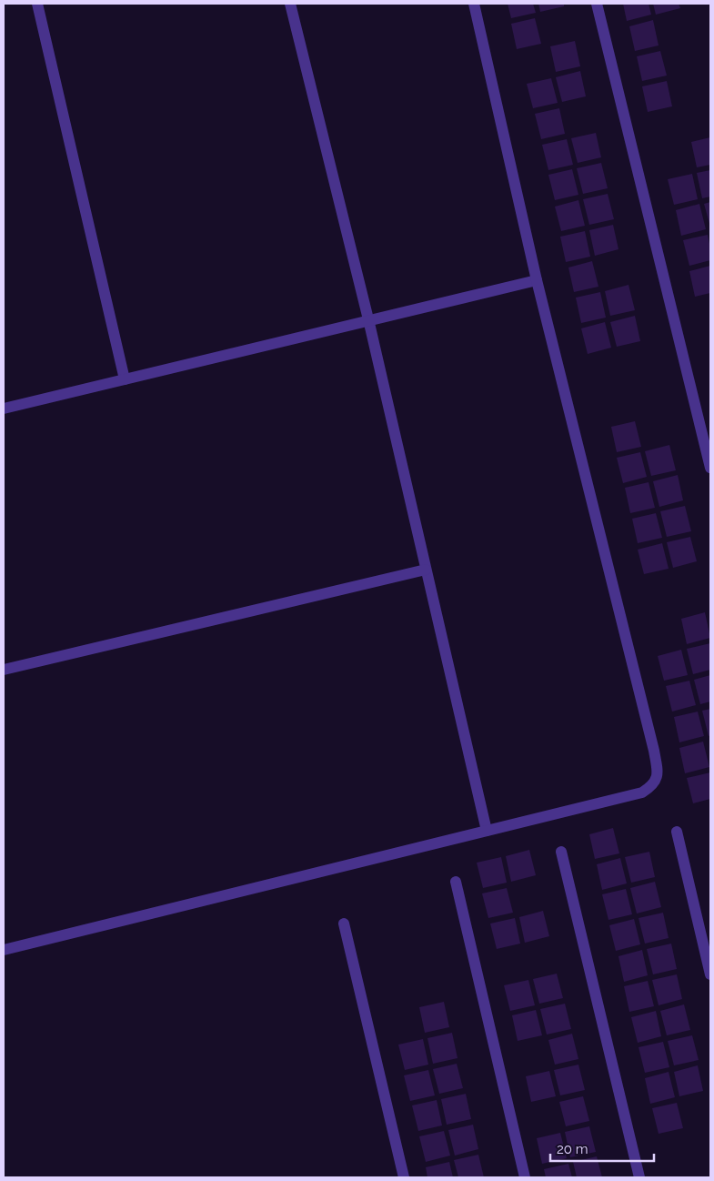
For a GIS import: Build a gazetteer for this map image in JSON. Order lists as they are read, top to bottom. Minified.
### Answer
{"scale_bar":"20 m"}
